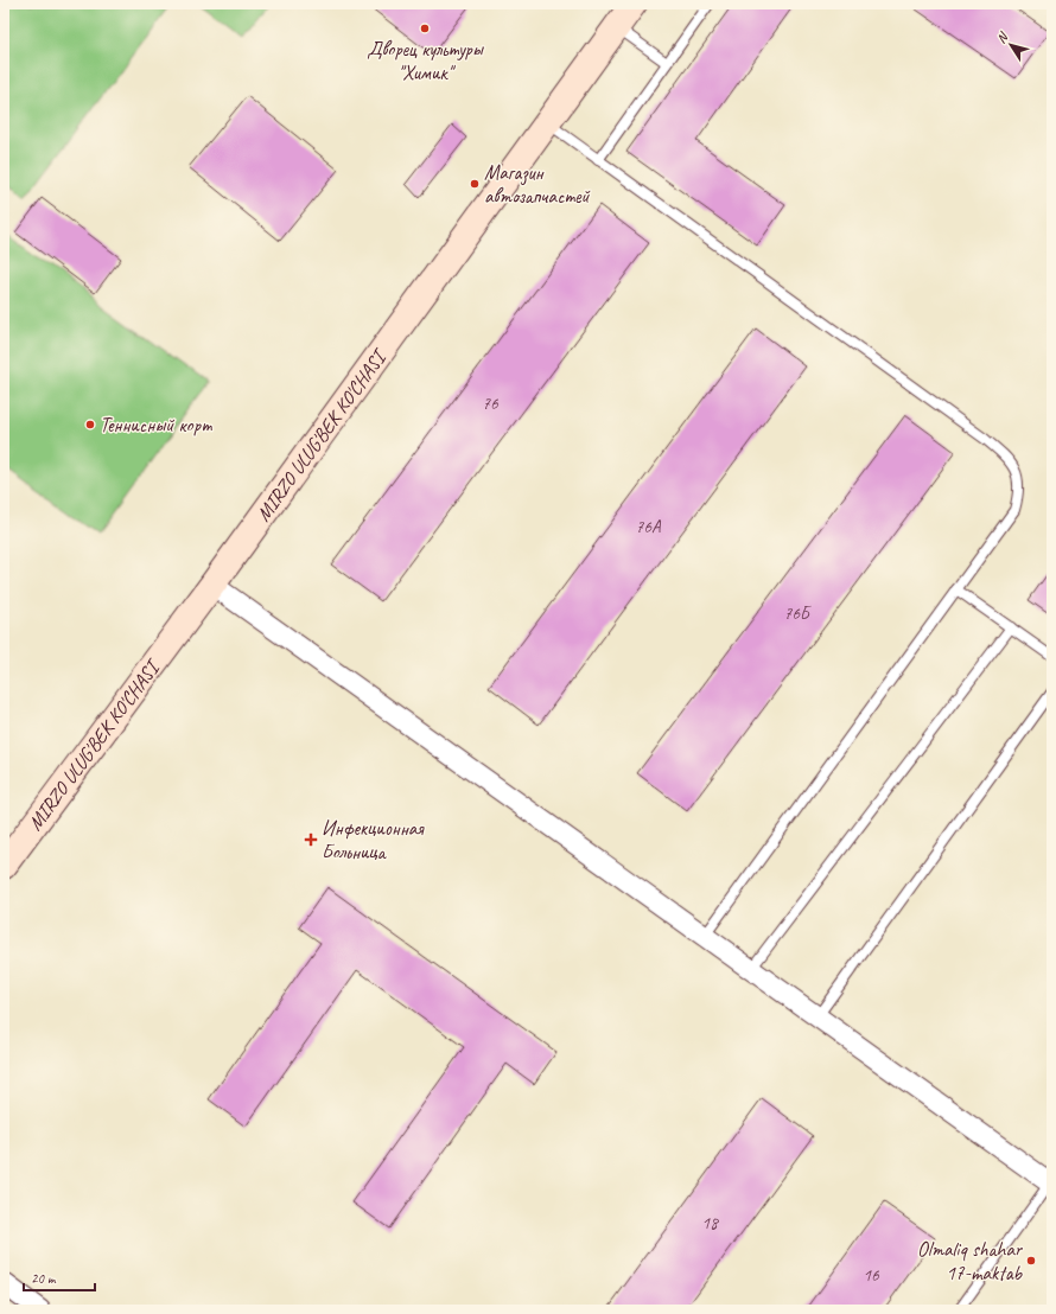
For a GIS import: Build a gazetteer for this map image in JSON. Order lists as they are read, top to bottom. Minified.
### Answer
{"streets":{"main road":["MIRZO ULUG'BEK KO'CHASI"]},"places":{"other":["Дворец культуры \"Химик\"","Магазин автозапчастей","Теннисный корт","Olmaliq shahar 17-maktab"],"health":["Инфекционная Больница"]},"house_numbers":["76","76А","76Б","18","16"],"scale_bar":"20 m","north":"top left"}
